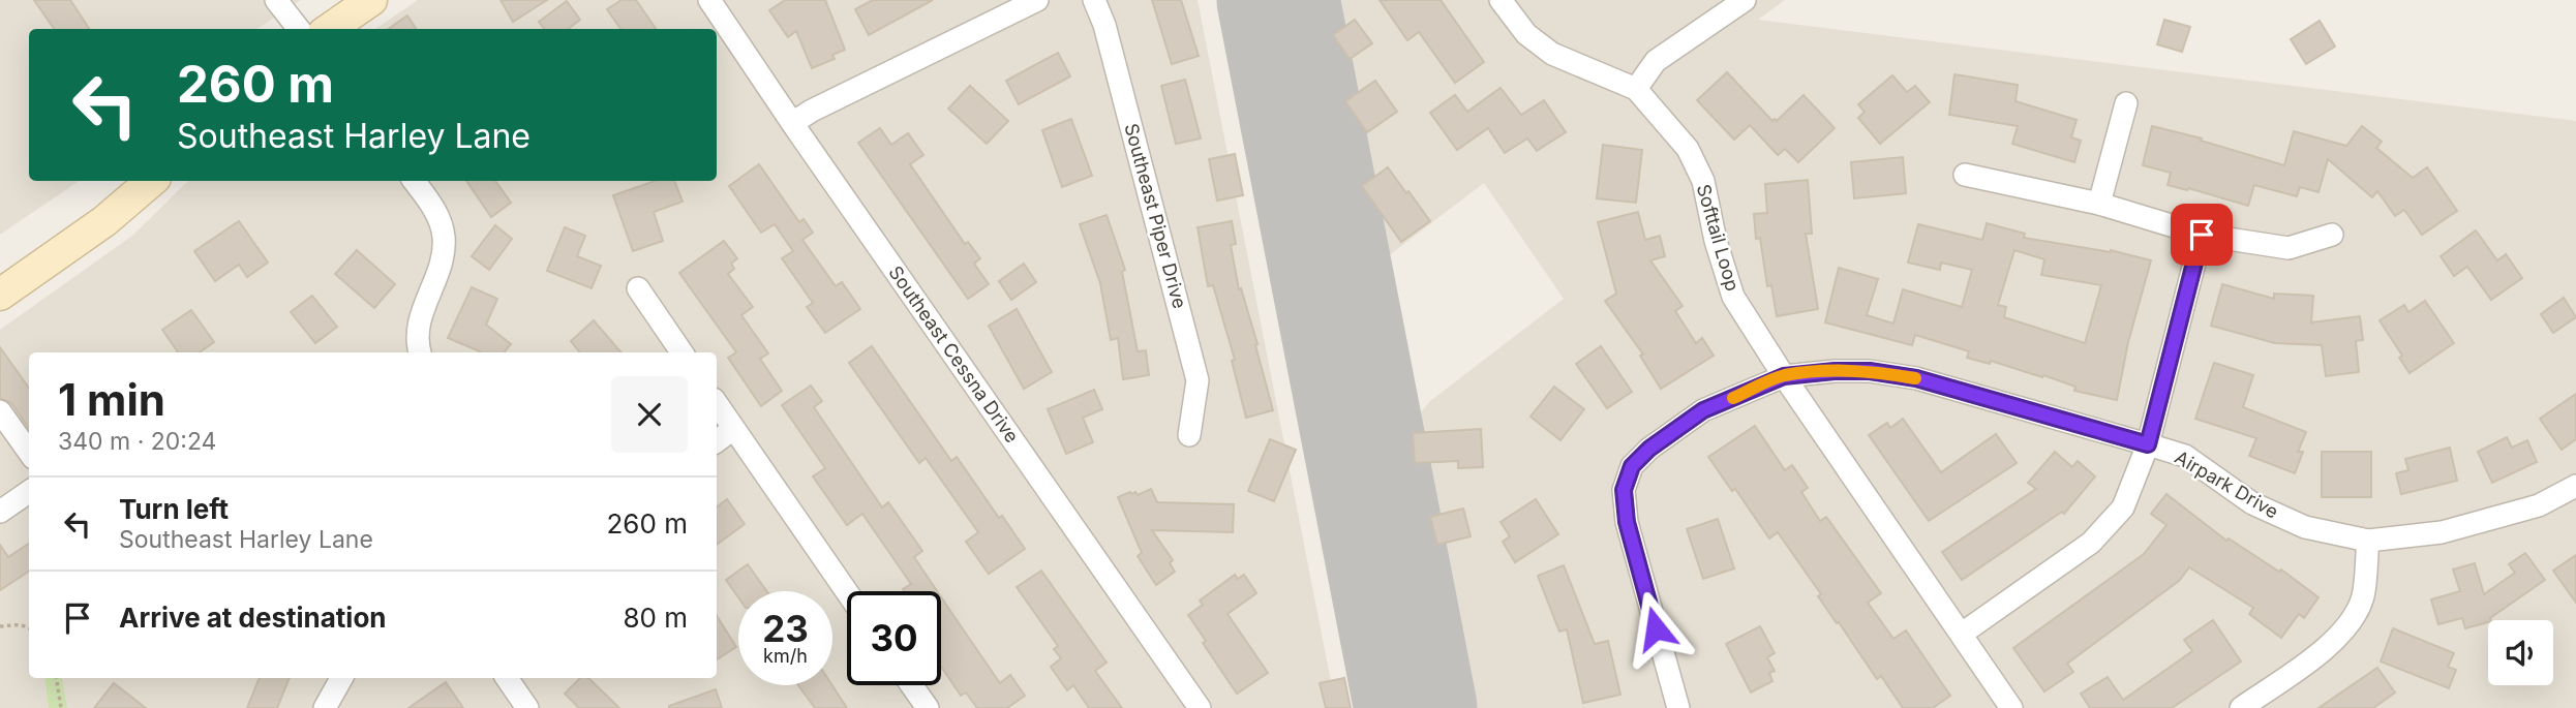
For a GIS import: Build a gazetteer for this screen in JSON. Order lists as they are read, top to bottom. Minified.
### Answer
{"streets":{"street":["Southeast Piper Drive","Softtail Loop","Southeast Cessna Drive","Airpark Drive"]},"crossings":[["Softtail Loop","Airpark Drive"]],"page":{"turn":["260 m","Southeast Harley Lane"],"heading":["1 min","340 m · 20:24"],"list":[{"name":"Turn left","note":"Southeast Harley Lane","value":"260 m"},{"name":"Arrive at destination","value":"80 m"}],"speed":"23 km/h","limit":"30"}}
